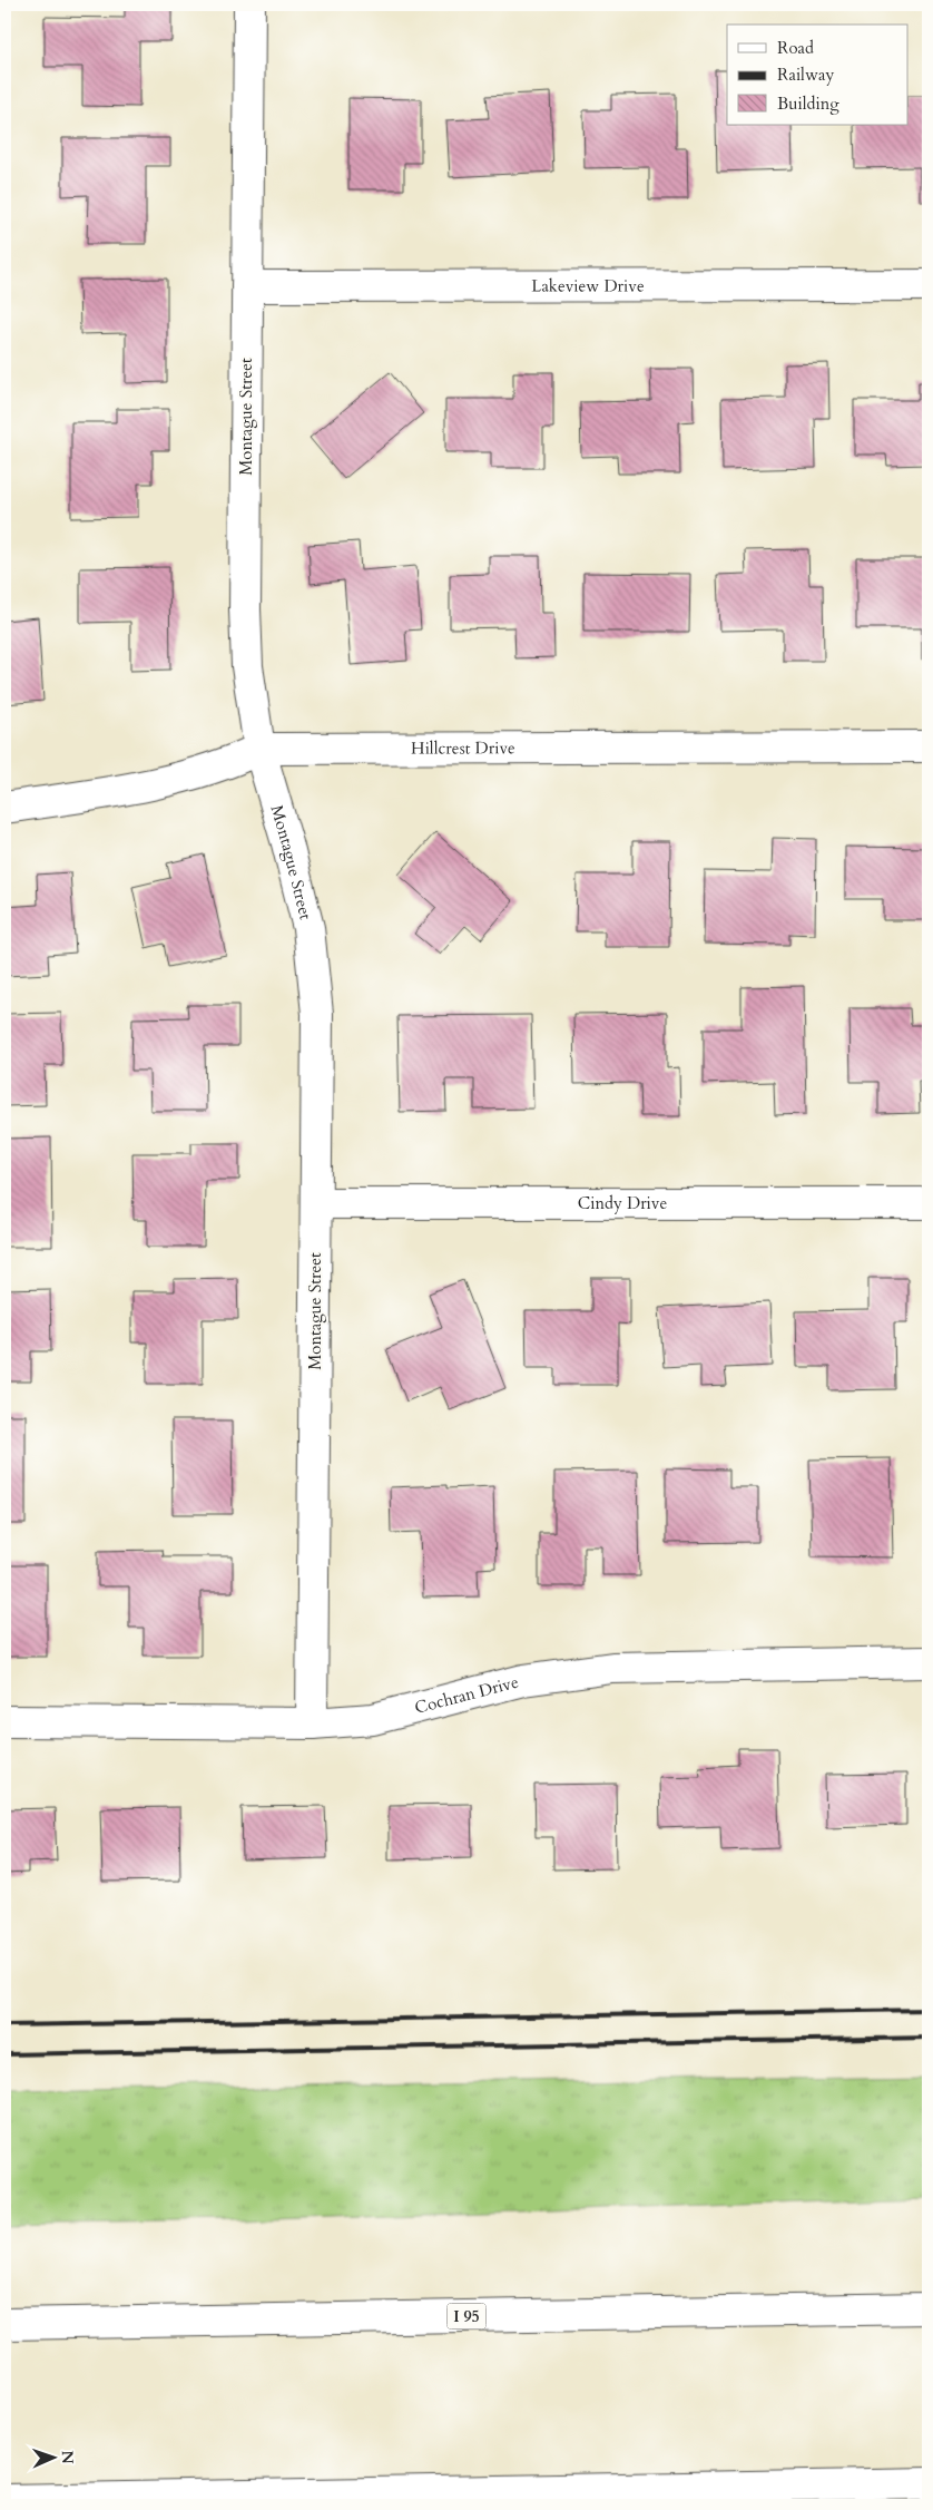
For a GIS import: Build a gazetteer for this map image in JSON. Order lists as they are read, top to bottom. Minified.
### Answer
{"streets":{"main road":["Lakeview Drive","Montague Street","Hillcrest Drive","Cindy Drive","Cochran Drive","I 95"]},"crossings":[["Lakeview Drive","Montague Street"],["Montague Street","Hillcrest Drive"],["Montague Street","Cindy Drive"],["Montague Street","Cochran Drive"]],"legend":["Road","Railway","Building"],"north":"right"}
